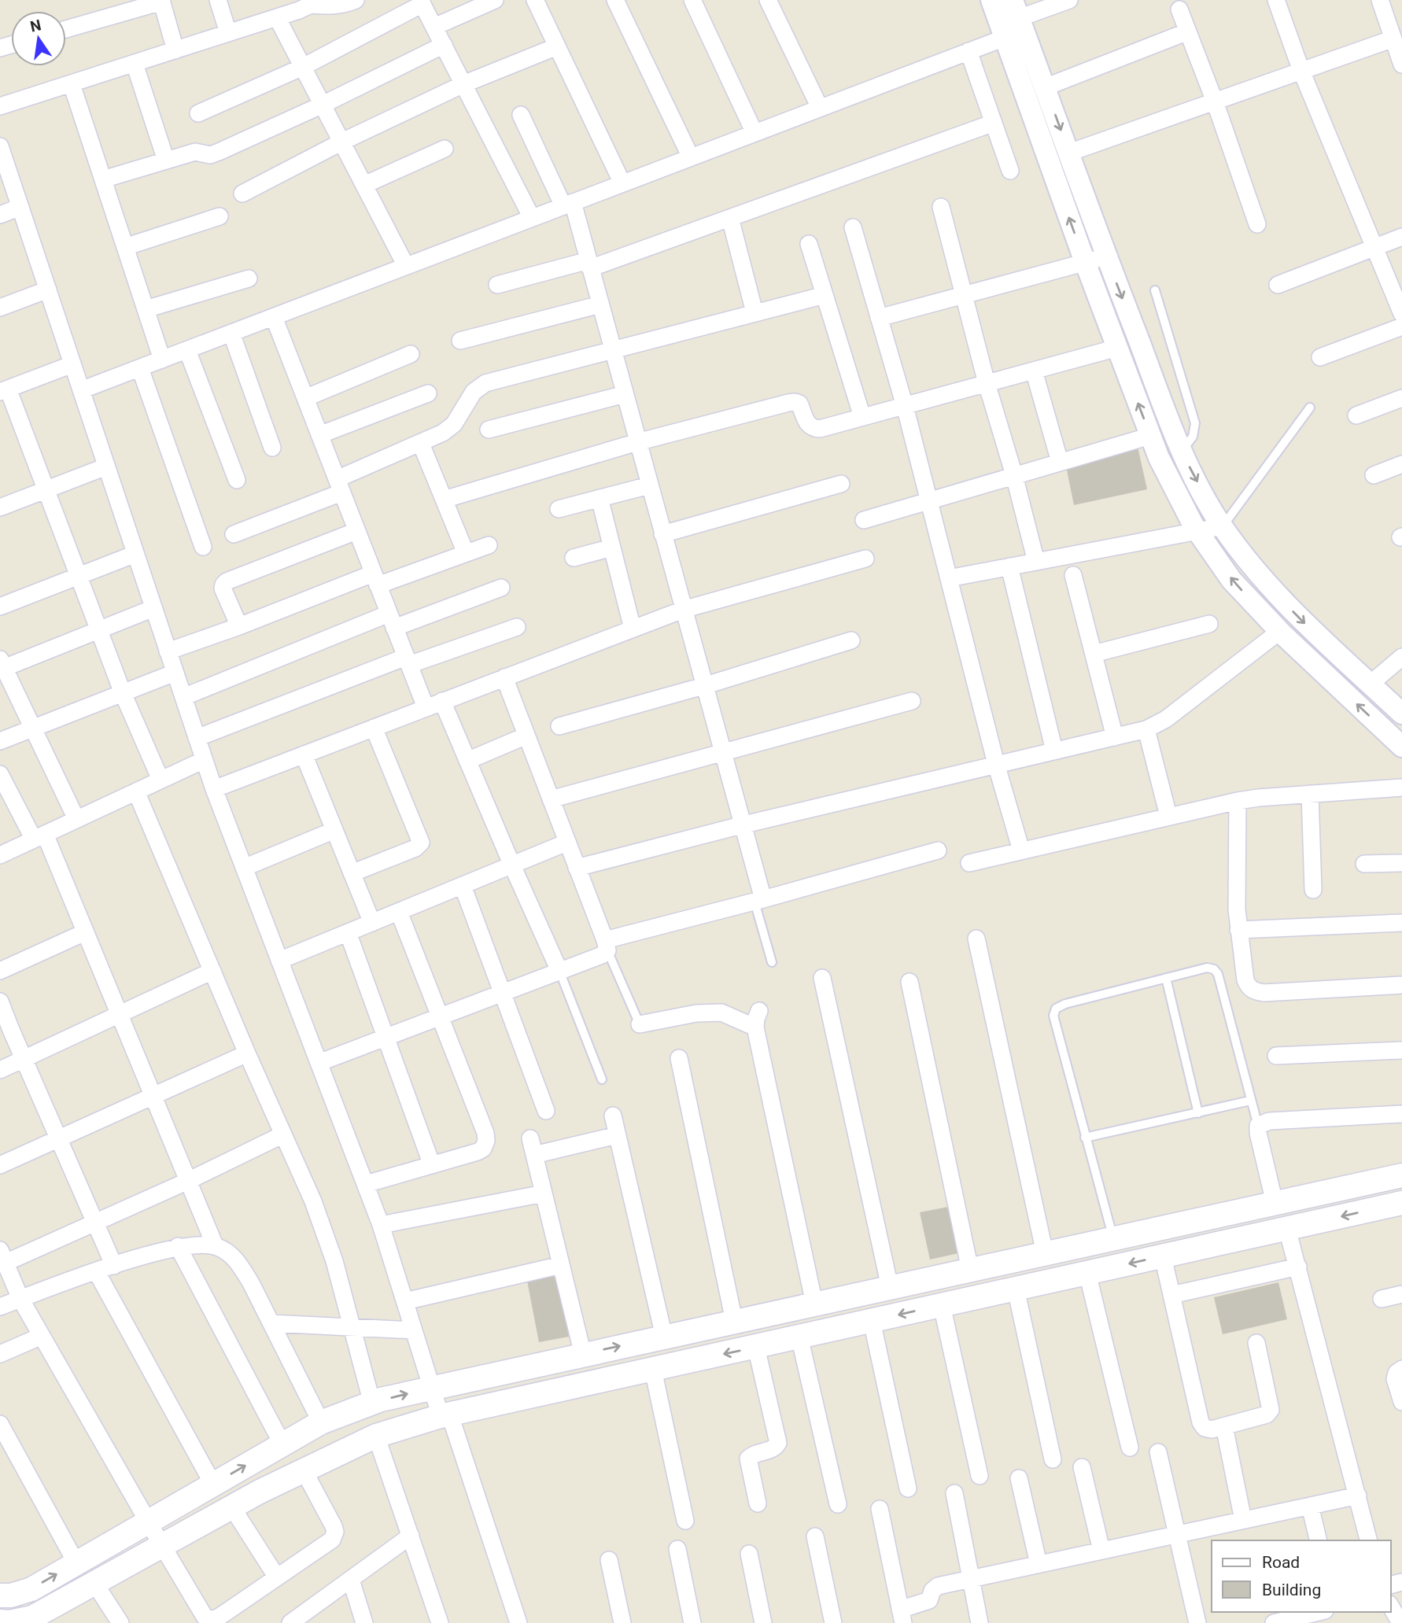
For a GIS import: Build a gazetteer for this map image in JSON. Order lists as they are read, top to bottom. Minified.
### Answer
{"legend":["Road","Building"],"north":"top"}
